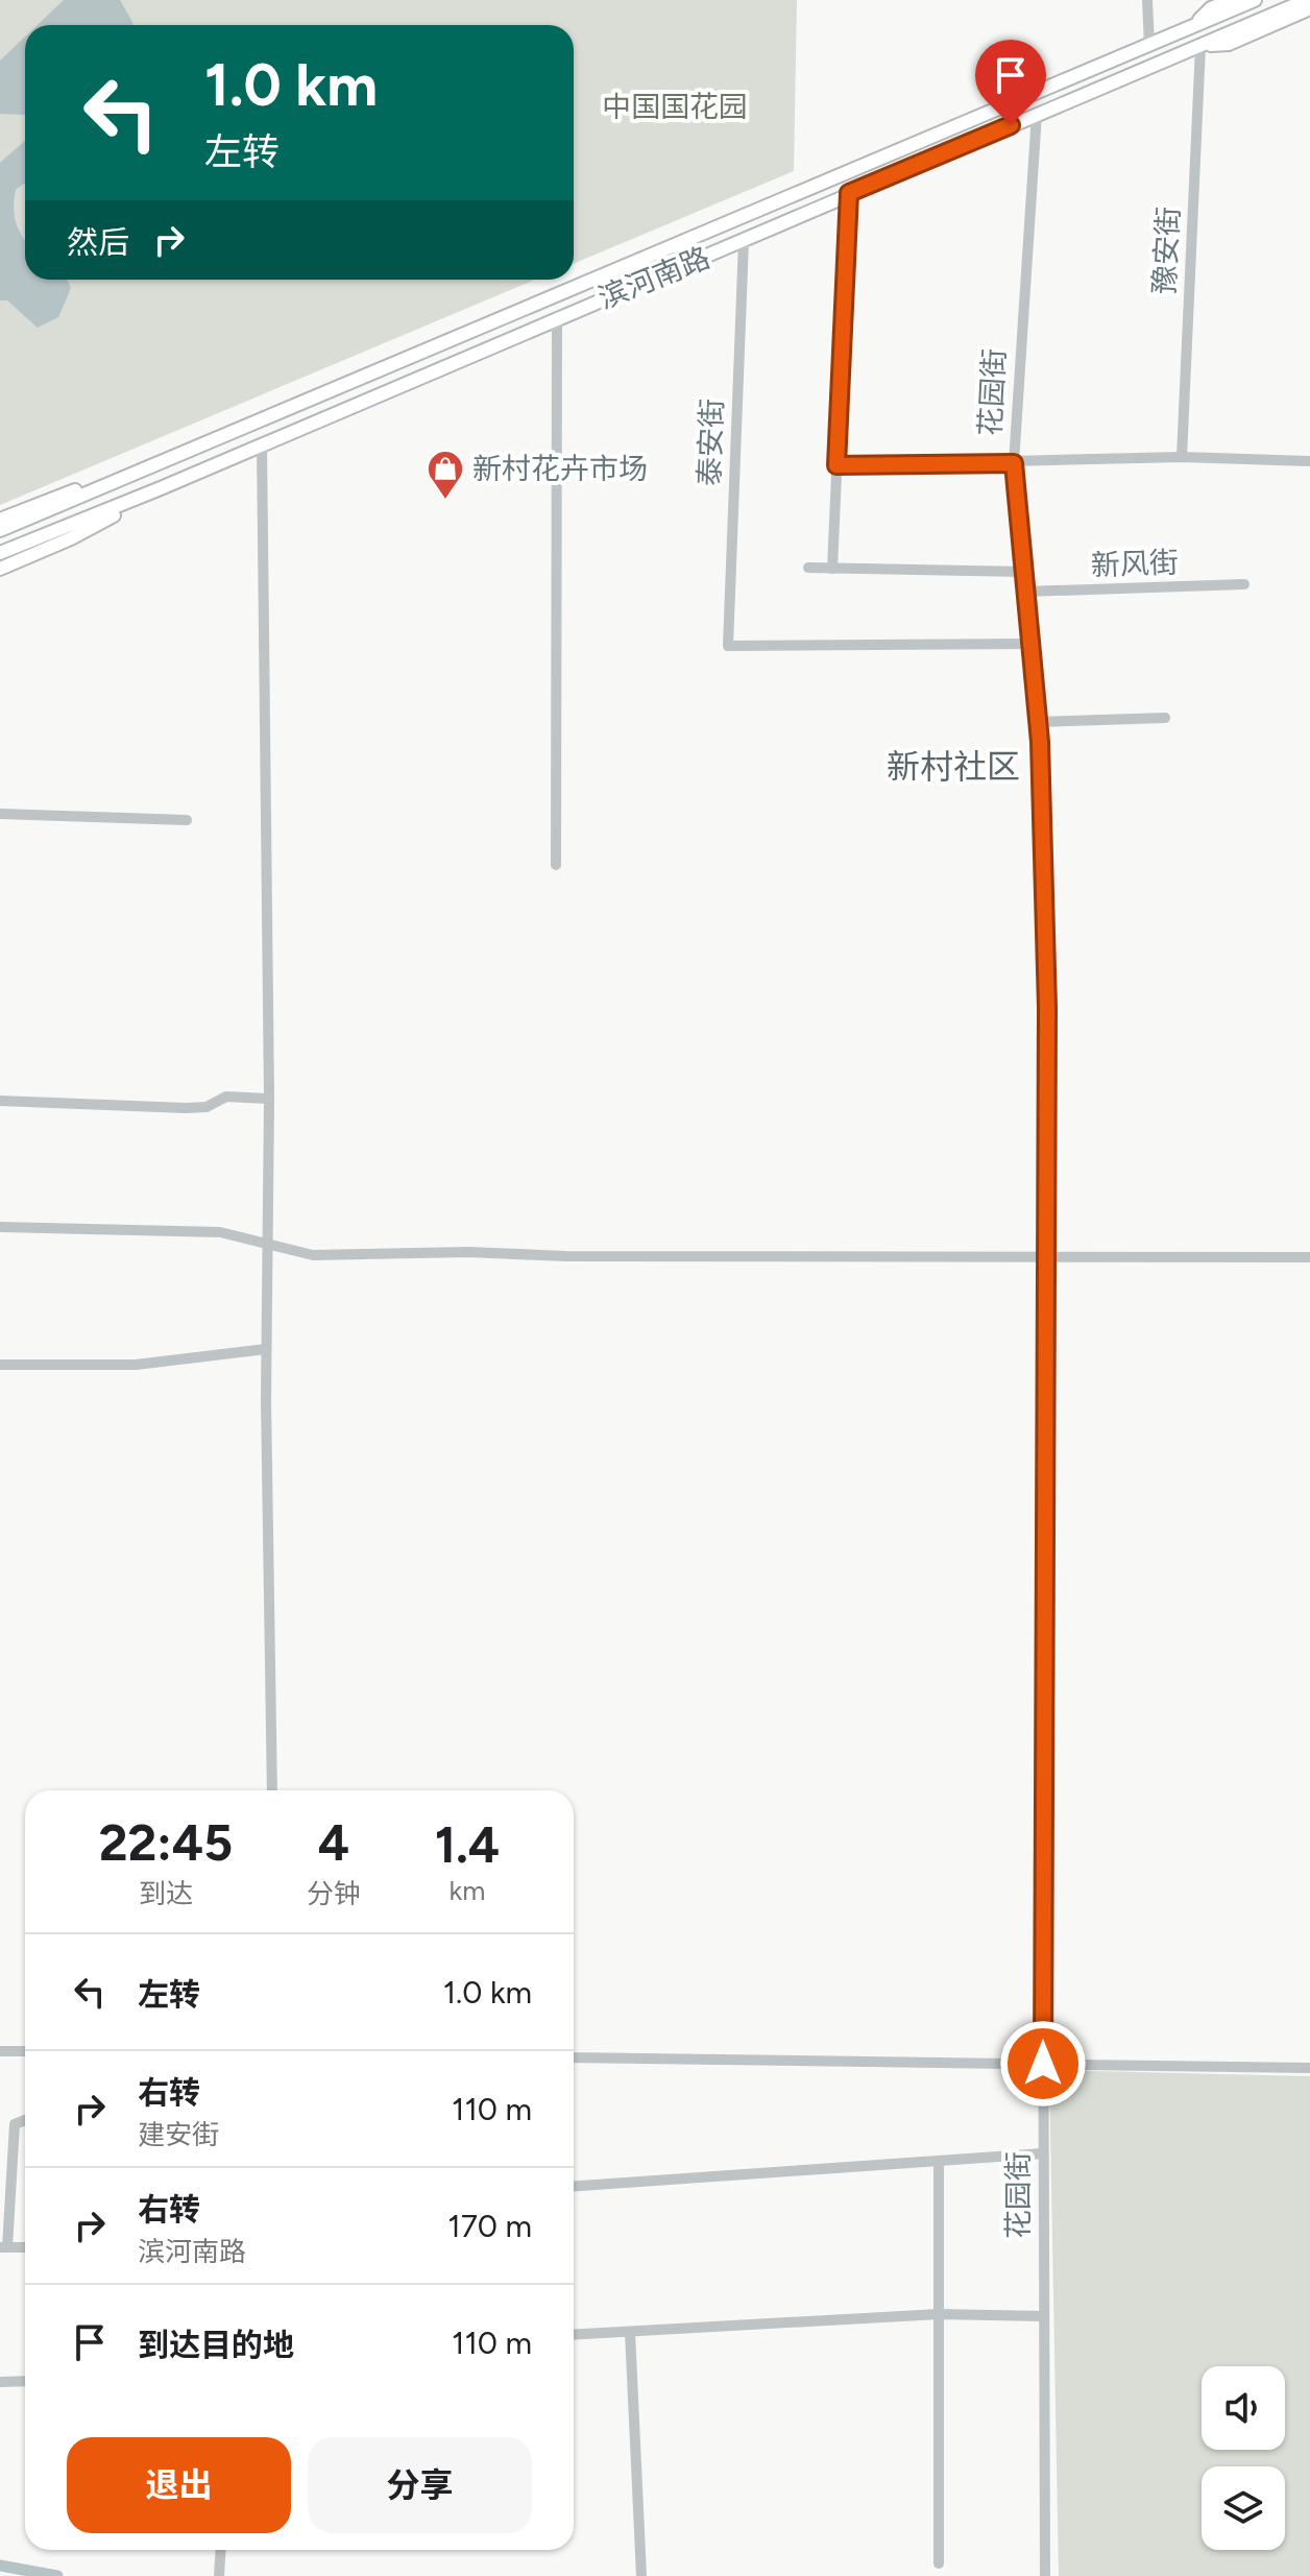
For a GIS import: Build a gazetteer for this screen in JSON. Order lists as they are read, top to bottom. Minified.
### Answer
{"streets":{"main road":["滨河南路"],"street":["豫安街","花园街","泰安街","新风街"]},"crossings":[["豫安街","滨河南路"],["滨河南路","花园街"],["滨河南路","泰安街"],["花园街","泰安街"],["花园街","新风街"]],"districts":["新村社区"],"parks":["中国国花园"],"places":{"shop":["新村花卉市场"]},"page":{"turn":["1.0 km","左转"],"then":"然后","eta":["22:45","到达","4","分钟","1.4","km"],"list":[{"name":"左转","value":"1.0 km"},{"name":"右转","note":"建安街","value":"110 m"},{"name":"右转","note":"滨河南路","value":"170 m"},{"name":"到达目的地","value":"110 m"}],"buttons":["退出","分享"]}}
